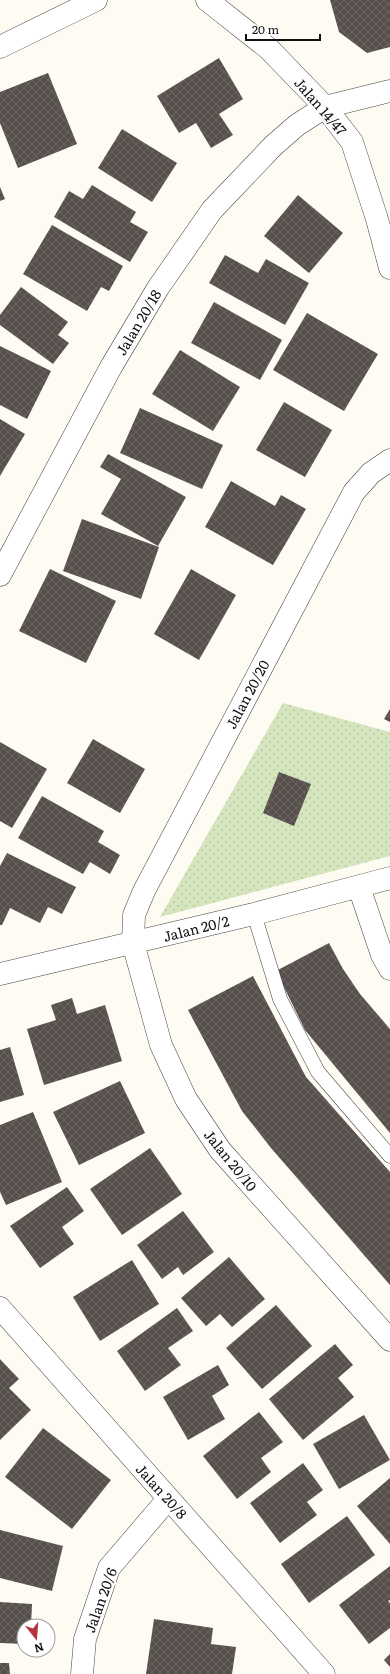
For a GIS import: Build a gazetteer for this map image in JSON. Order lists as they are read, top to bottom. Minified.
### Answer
{"streets":{"street":["Jalan 14/47","Jalan 20/18","Jalan 20/20","Jalan 20/2","Jalan 20/10","Jalan 20/8","Jalan 20/6"]},"crossings":[["Jalan 14/47","Jalan 20/18"],["Jalan 20/20","Jalan 20/2"],["Jalan 20/20","Jalan 20/10"],["Jalan 20/2","Jalan 20/10"],["Jalan 20/8","Jalan 20/6"]],"scale_bar":"20 m","north":"bottom"}
